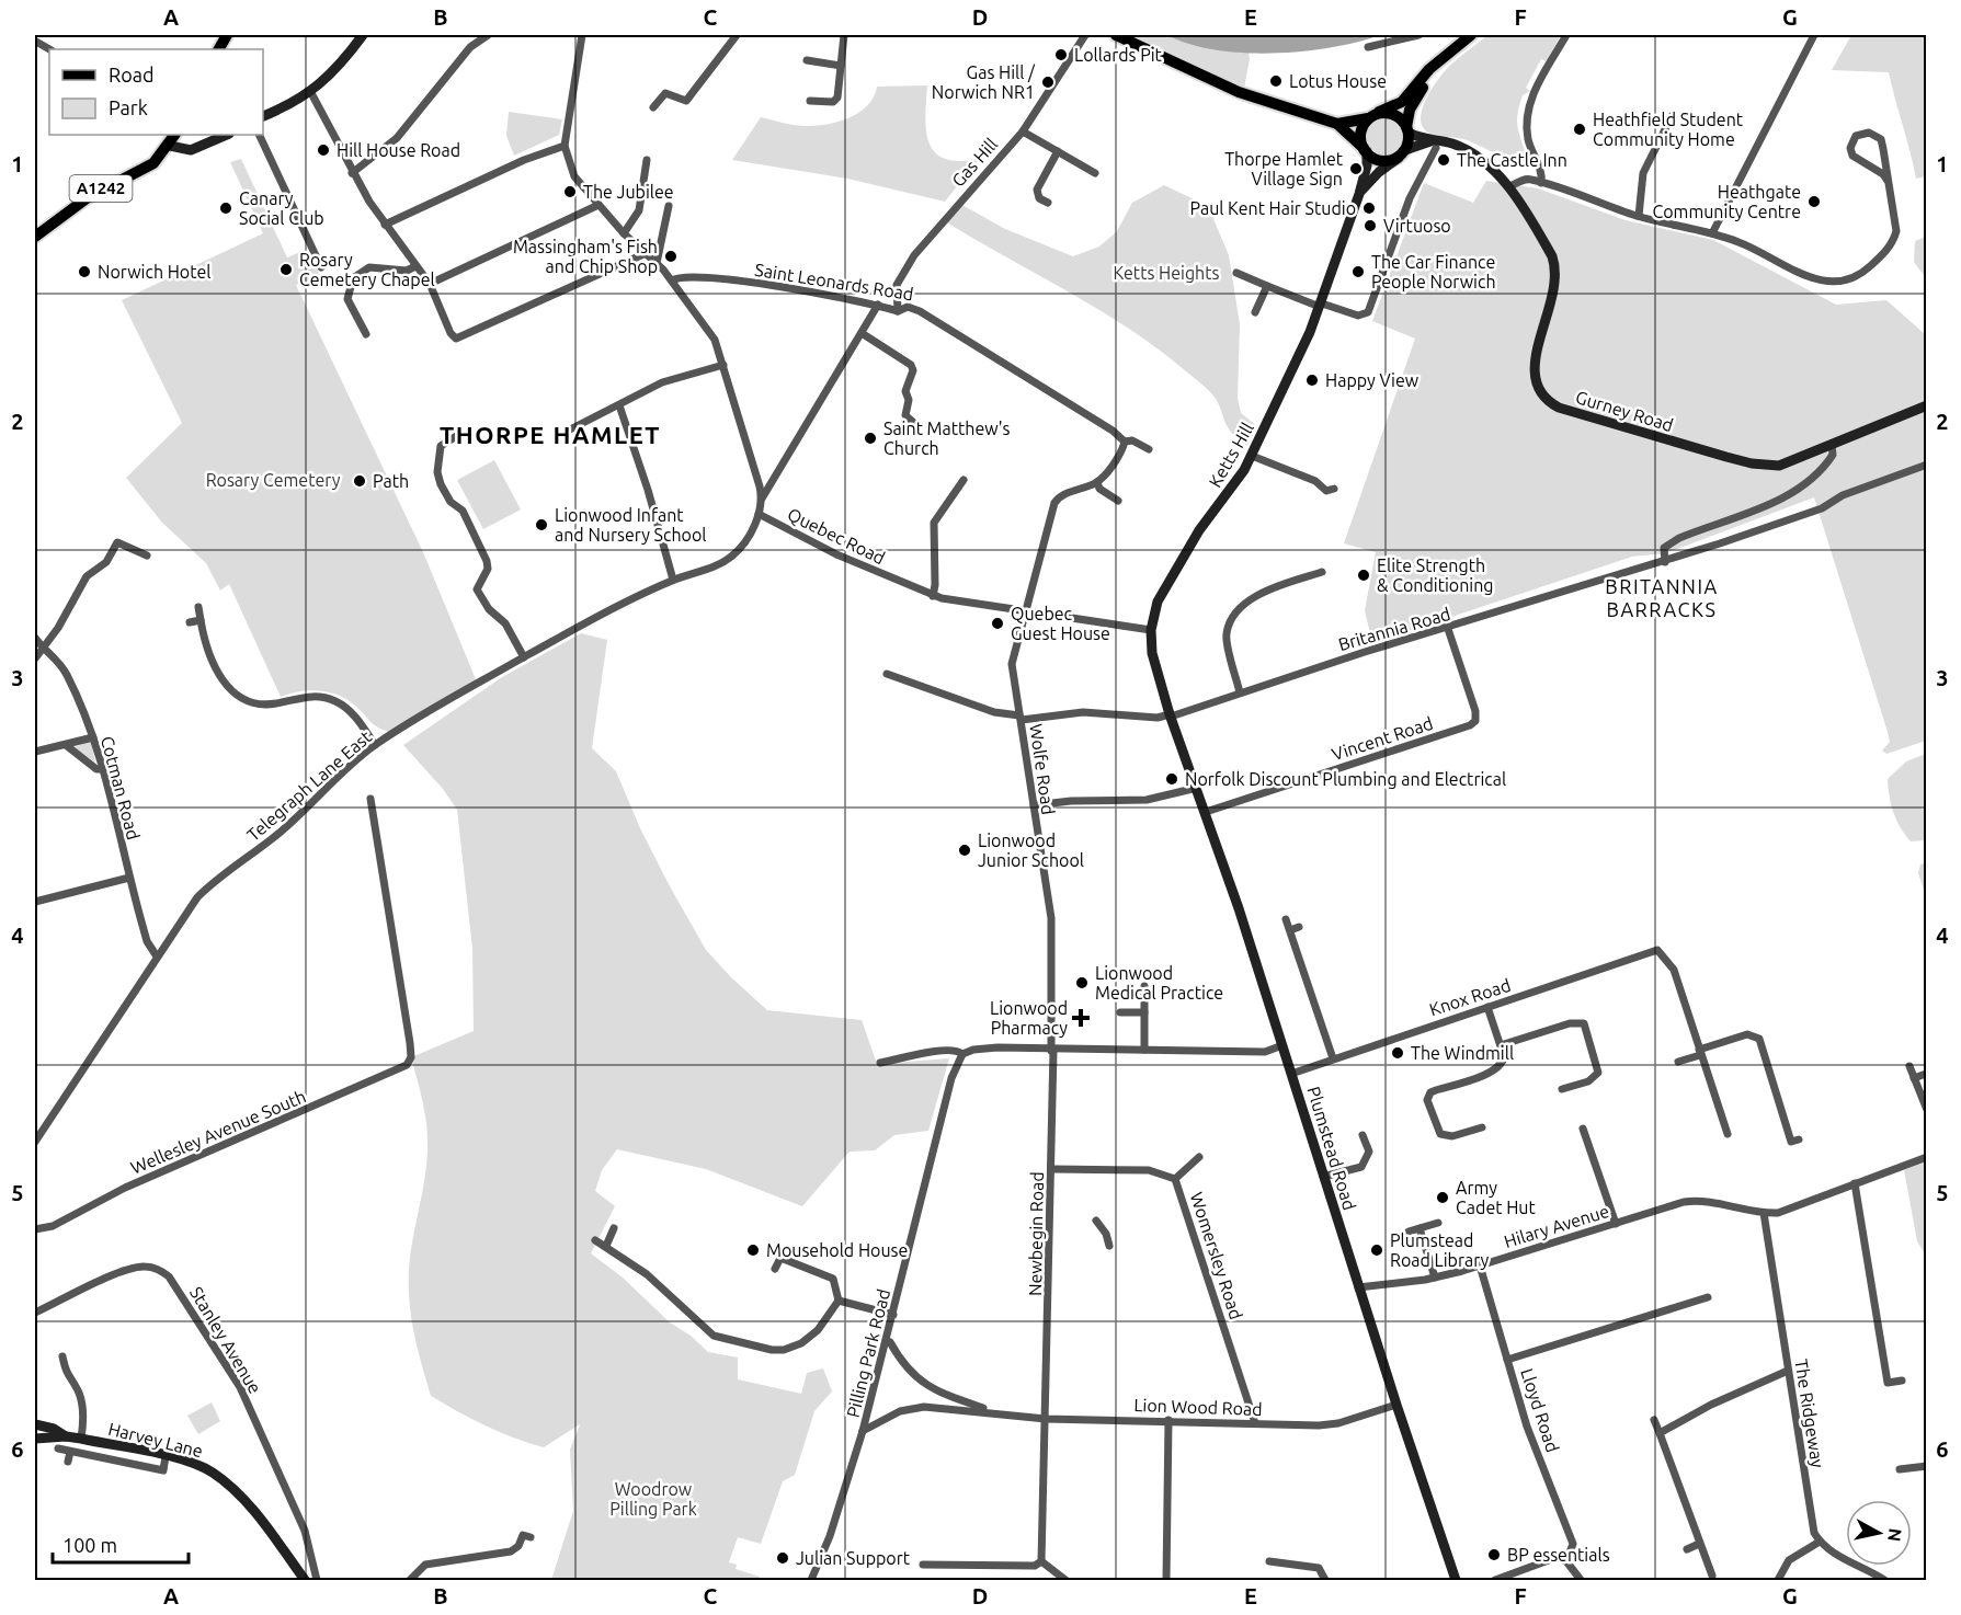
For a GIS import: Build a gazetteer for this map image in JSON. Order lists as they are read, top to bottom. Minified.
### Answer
{"streets":{"main road":["A1242","Gurney Road","Ketts Hill","Plumstead Road","Harvey Lane"],"street":["Gas Hill","Saint Leonards Road","Quebec Road","Britannia Road","Vincent Road","Wolfe Road","Telegraph Lane East","Cotman Road","Knox Road","Wellesley Avenue South","Hilary Avenue","Newbegin Road","Womersley Road","Stanley Avenue","Pilling Park Road","Lion Wood Road","Lloyd Road","The Ridgeway"]},"crossings":[["Gas Hill","Saint Leonards Road"],["Saint Leonards Road","Quebec Road"],["Gurney Road","Ketts Hill"],["Ketts Hill","Quebec Road"],["Ketts Hill","Britannia Road"],["Ketts Hill","Plumstead Road"],["Quebec Road","Wolfe Road"],["Quebec Road","Telegraph Lane East"],["Britannia Road","Vincent Road"],["Britannia Road","Wolfe Road"],["Britannia Road","Plumstead Road"],["Vincent Road","Plumstead Road"],["Wolfe Road","Newbegin Road"],["Telegraph Lane East","Cotman Road"],["Knox Road","Plumstead Road"],["Plumstead Road","Hilary Avenue"],["Plumstead Road","Lion Wood Road"],["Hilary Avenue","Lloyd Road"],["Hilary Avenue","The Ridgeway"],["Newbegin Road","Womersley Road"],["Newbegin Road","Lion Wood Road"],["Womersley Road","Lion Wood Road"],["Pilling Park Road","Lion Wood Road"]],"districts":["THORPE HAMLET","BRITANNIA BARRACKS"],"parks":["Ketts Heights","Rosary Cemetery","Woodrow Pilling Park"],"places":{"other":["Lollards Pit","Lotus House","Gas Hill / Norwich NR1","Heathfield Student Community Home","Hill House Road","The Castle Inn","Thorpe Hamlet Village Sign","The Jubilee","Heathgate Community Centre","Canary Social Club","Paul Kent Hair Studio","Virtuoso","Massingham's Fish and Chip Shop","Rosary Cemetery Chapel","Norwich Hotel","The Car Finance People Norwich","Happy View","Saint Matthew's Church","Path","Lionwood Infant and Nursery School","Elite Strength & Conditioning","Quebec Guest House","Norfolk Discount Plumbing and Electrical","Lionwood Junior School","Lionwood Medical Practice","The Windmill","Army Cadet Hut","Mousehold House","Plumstead Road Library","BP essentials","Julian Support"],"health":["Lionwood Pharmacy"]},"legend":["Road","Park"],"scale_bar":"100 m","north":"right","grid":{"columns":["A","B","C","D","E","F","G"],"rows":["1","2","3","4","5","6"]}}
